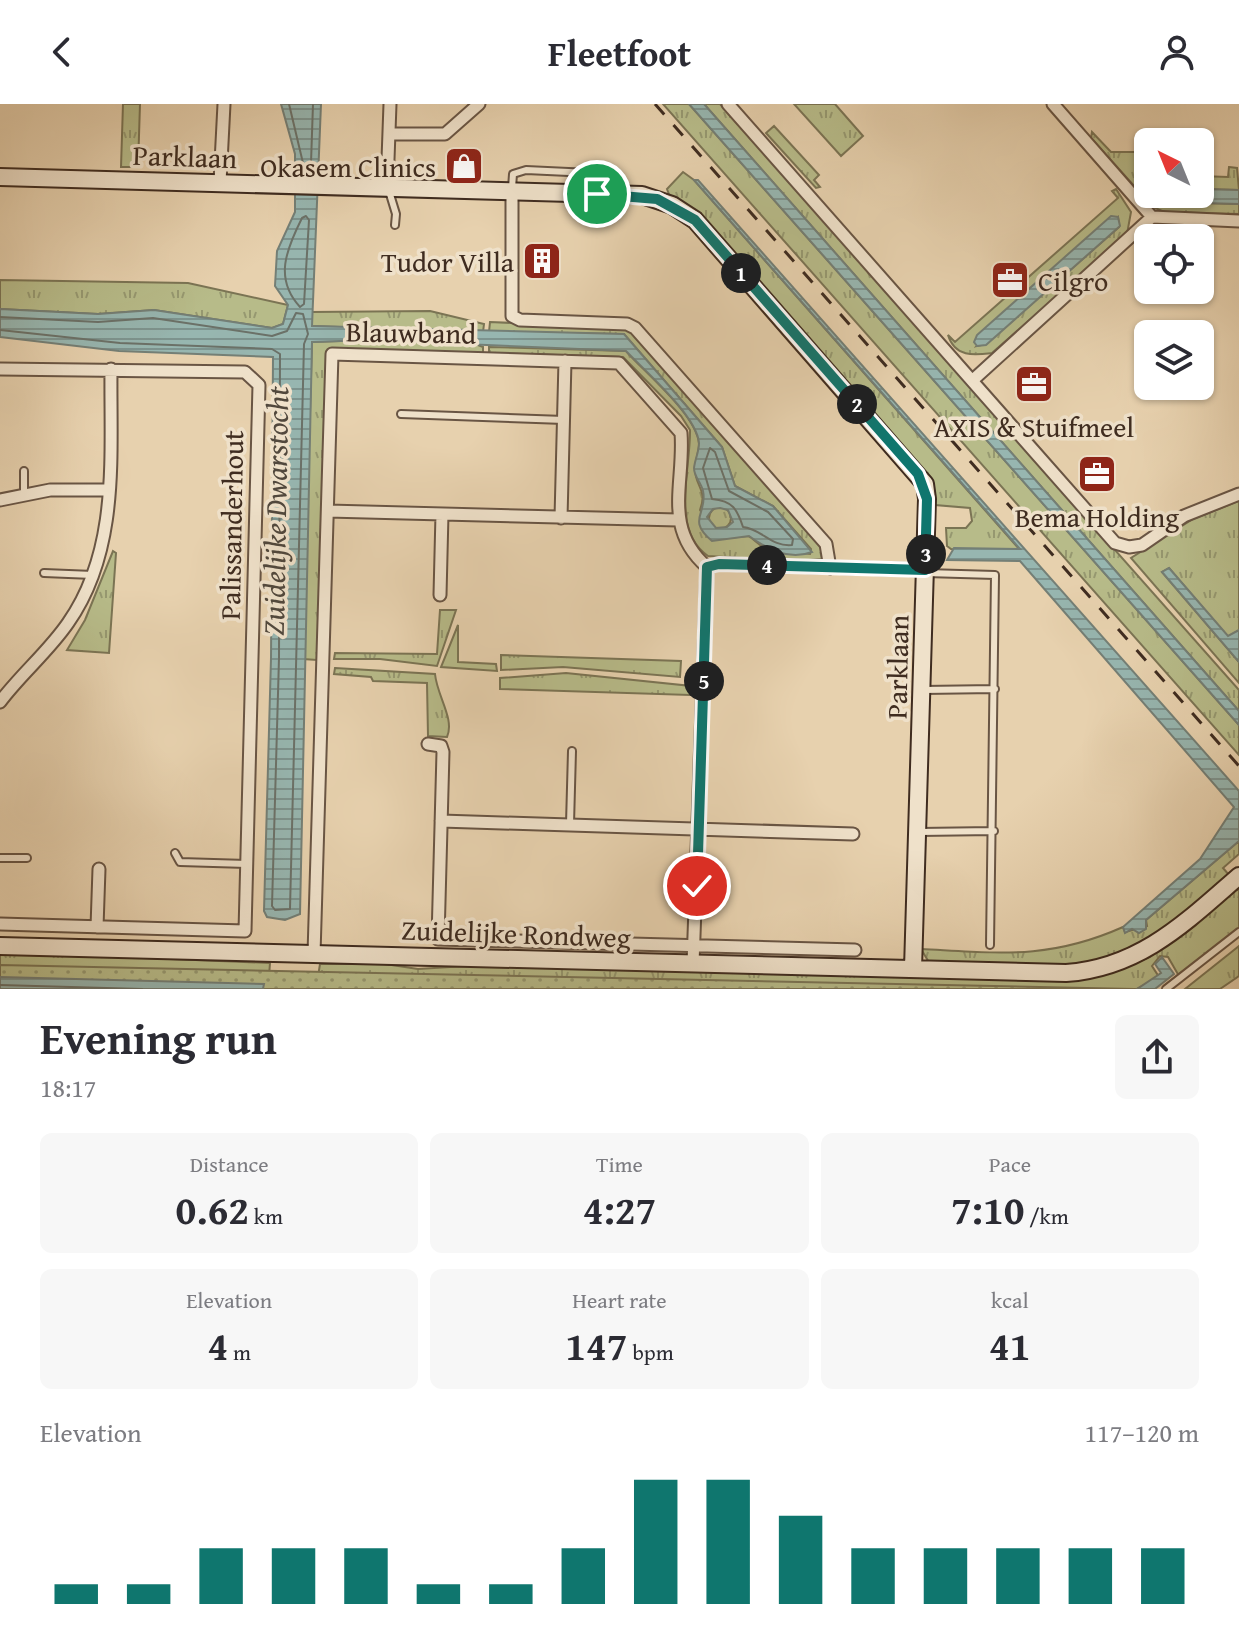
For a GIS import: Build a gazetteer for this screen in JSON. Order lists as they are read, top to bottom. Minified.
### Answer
{"streets":{"street":["Parklaan","Blauwband","Palissanderhout","Zuidelijke Rondweg"]},"crossings":[["Parklaan","Zuidelijke Rondweg"],["Blauwband","Zuidelijke Rondweg"]],"water":["Zuidelijke Dwarstocht"],"places":{"shop":["Okasem Clinics"],"building":["Tudor Villa"],"office":["Cilgro","AXIS & Stuifmeel","Bema Holding"]},"north":"top left","page":{"header":"Fleetfoot","pins":["1","2","3","4","5"],"heading":["Evening run","18:17"],"stats":[["Distance","0.62 km"],["Time","4:27"],["Pace","7:10 /km"],["Elevation","4 m"],["Heart rate","147 bpm"],["kcal","41"]],"chart":["Elevation","117–120 m"]}}
